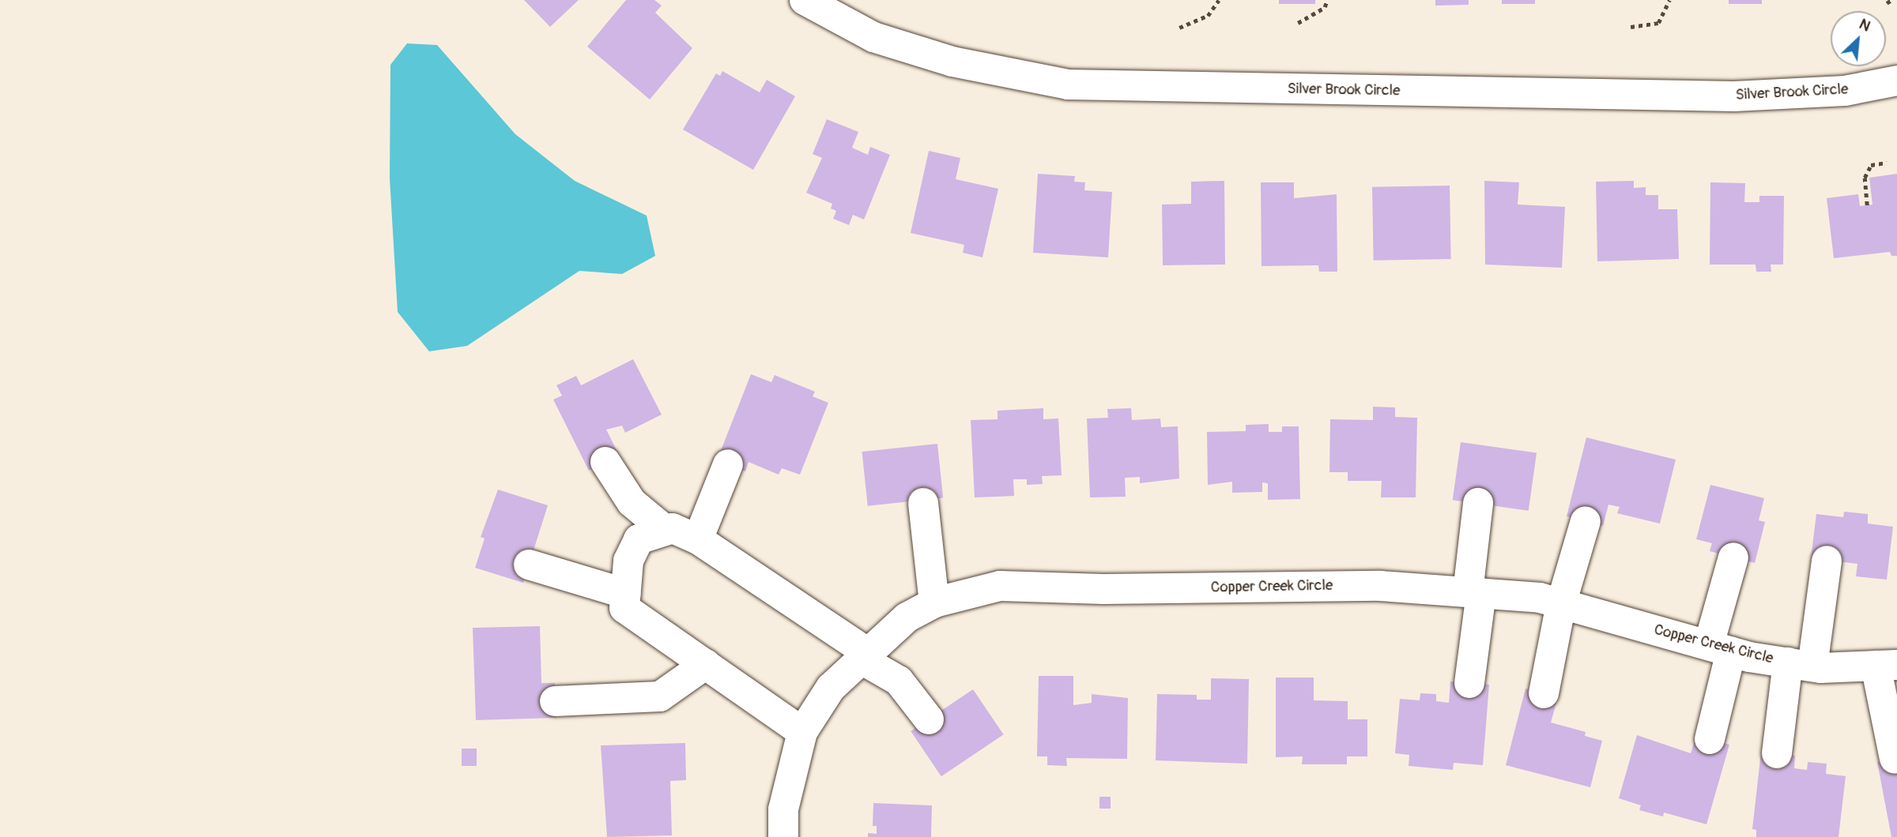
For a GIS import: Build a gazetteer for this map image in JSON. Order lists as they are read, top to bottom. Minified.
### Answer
{"streets":{"street":["Silver Brook Circle","Copper Creek Circle"]},"north":"top right"}
